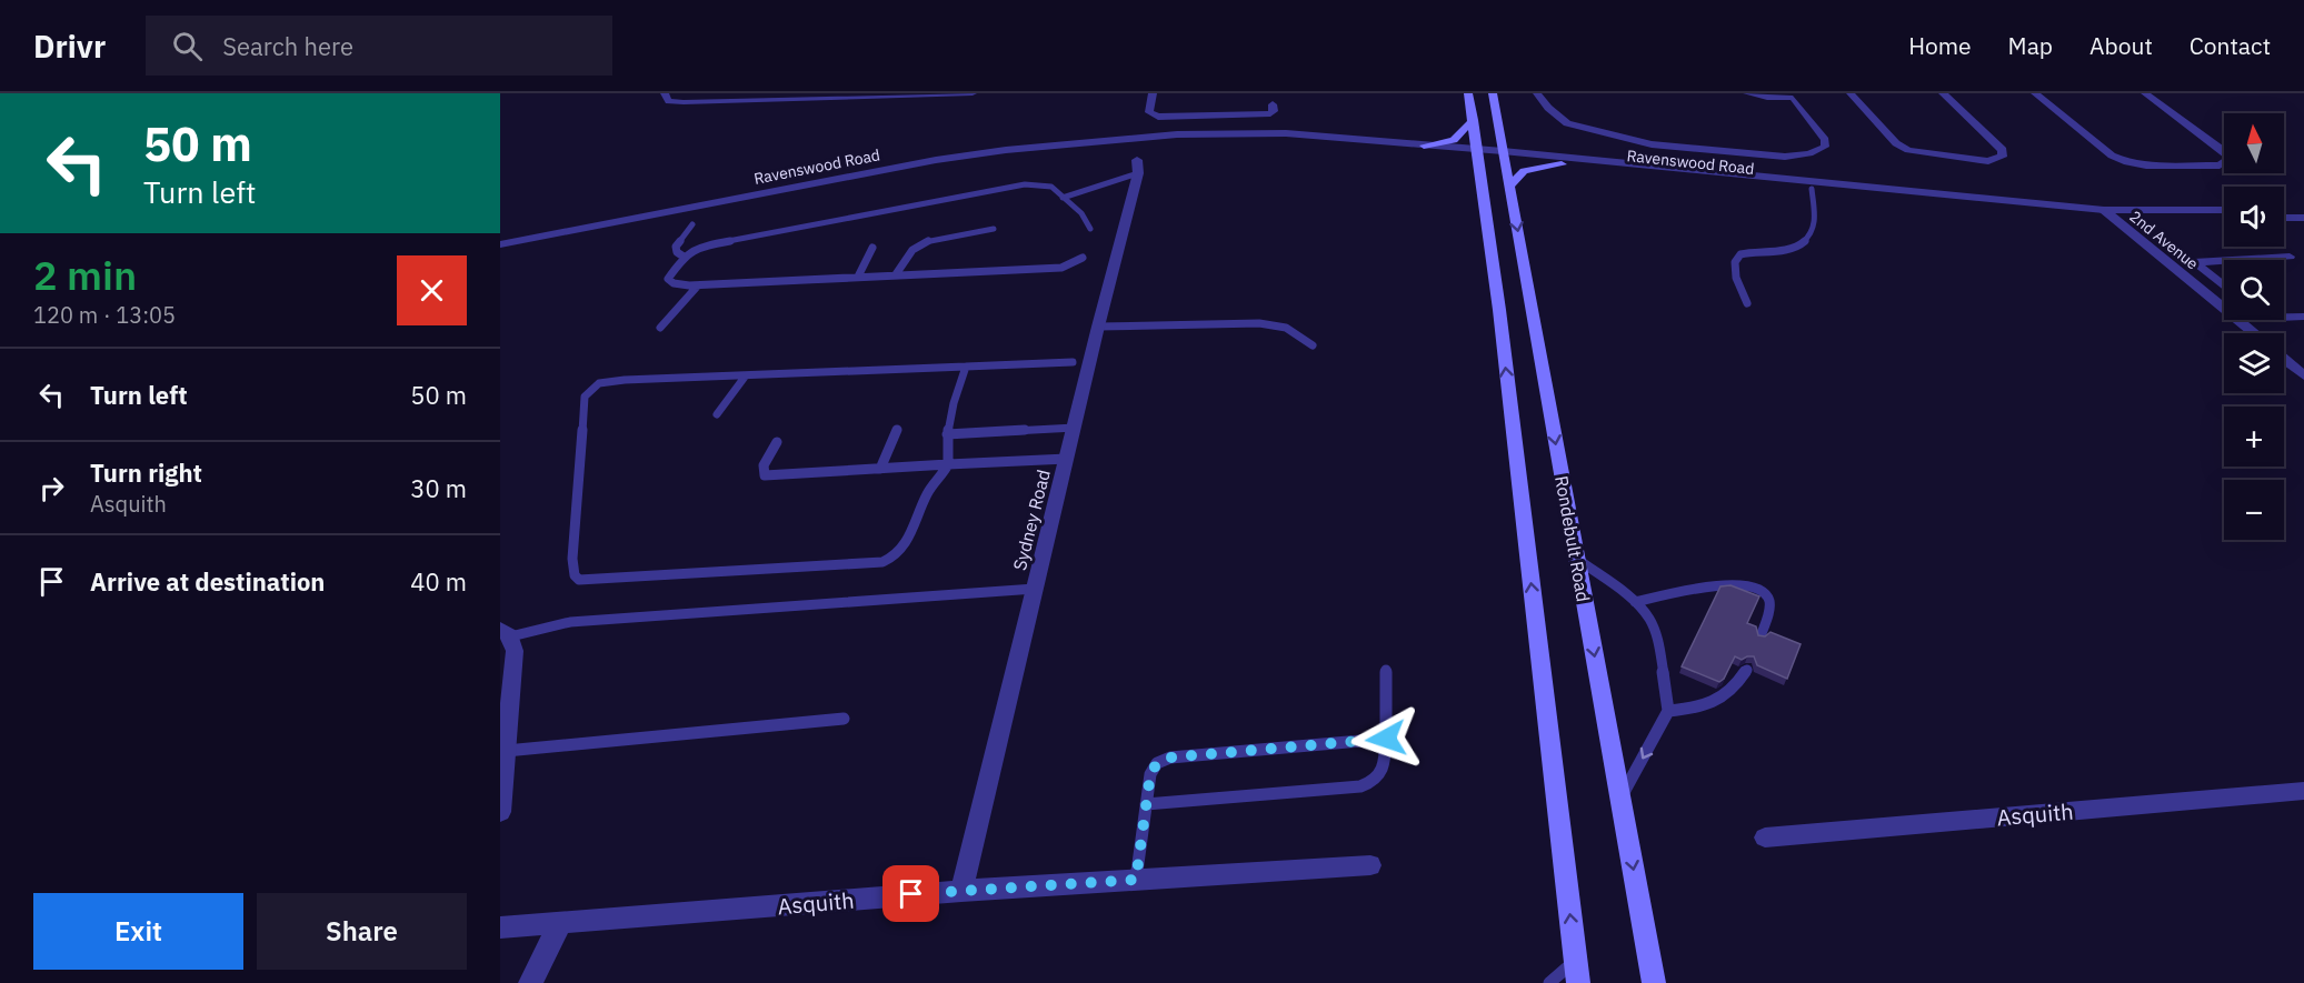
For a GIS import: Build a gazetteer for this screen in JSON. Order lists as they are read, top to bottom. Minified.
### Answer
{"streets":{"main road":["Rondebult Road"],"street":["Ravenswood Road","2nd Avenue","Sydney Road","Asquith"]},"crossings":[["Ravenswood Road","2nd Avenue"],["Ravenswood Road","Rondebult Road"],["Sydney Road","Asquith"]],"north":"top","page":{"header":"Drivr","search":"Search here","nav":["Home","Map","About","Contact"],"turn":["50 m","Turn left"],"map_buttons":["+","−"],"heading":["2 min","120 m · 13:05"],"list":[{"name":"Turn left","value":"50 m"},{"name":"Turn right","note":"Asquith","value":"30 m"},{"name":"Arrive at destination","value":"40 m"}],"buttons":["Exit","Share"]}}
